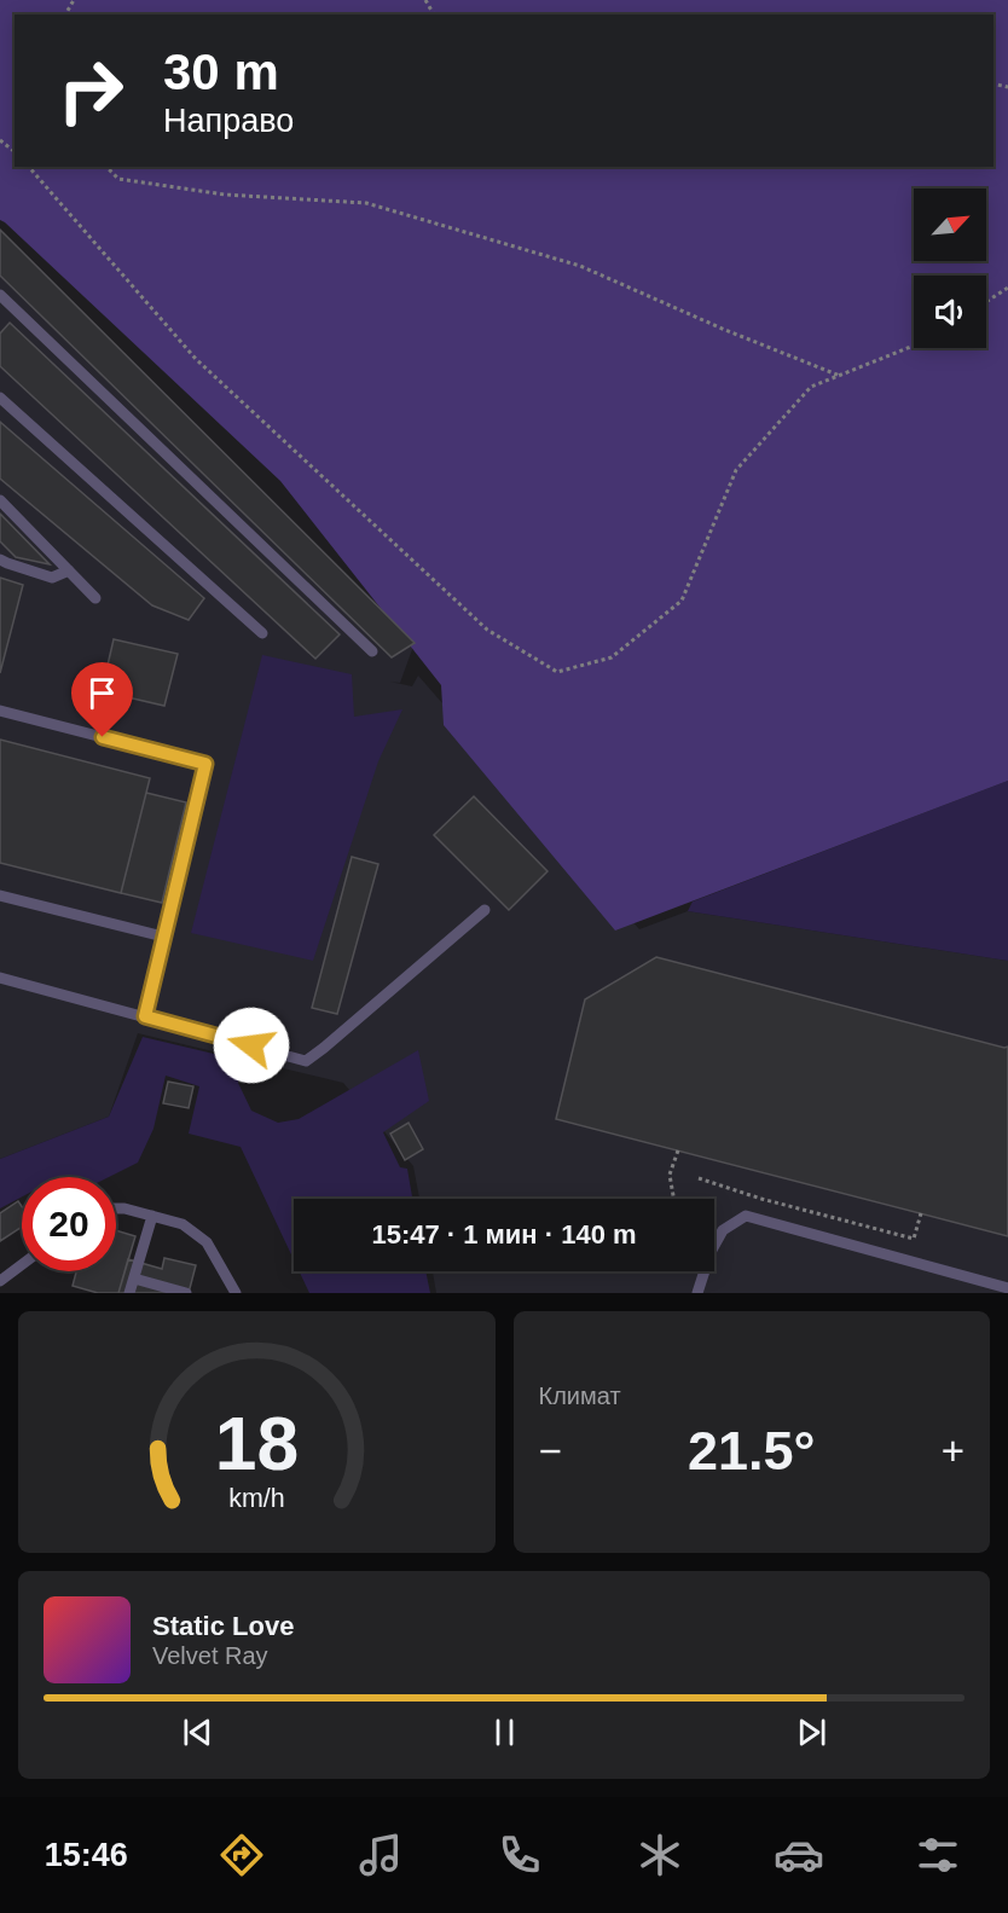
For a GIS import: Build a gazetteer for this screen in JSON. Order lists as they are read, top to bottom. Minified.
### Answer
{"north":"top right","page":{"turn":["30 m","Направо"],"limit":"20","trip":"15:47 · 1 мин · 140 m","tile":"Климат","heat":["−","21.5°","+"],"song":["Static Love","Velvet Ray"],"tabs":"15:46","gauge":["18","km/h"]}}
